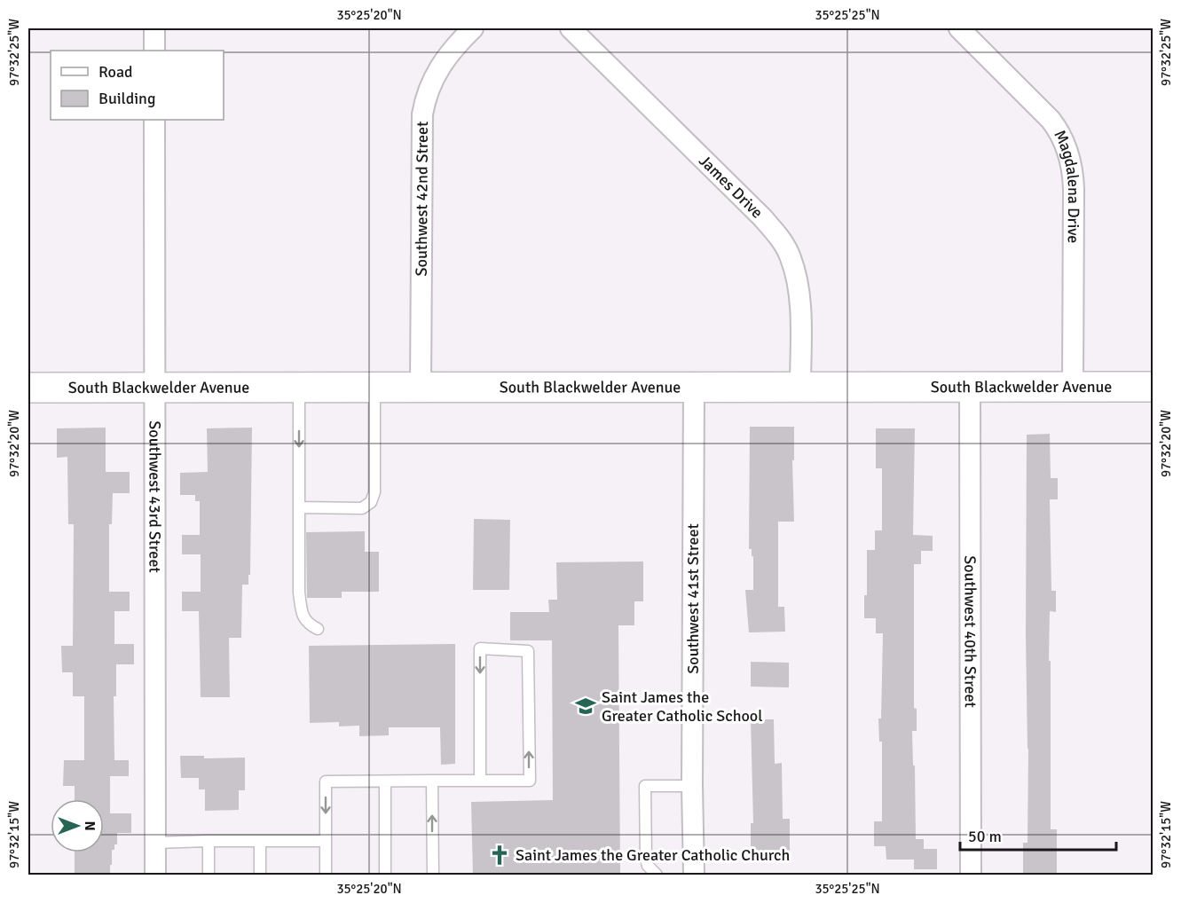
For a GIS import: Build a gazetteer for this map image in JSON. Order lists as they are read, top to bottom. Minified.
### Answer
{"streets":{"street":["James Drive","Magdalena Drive","Southwest 42nd Street","South Blackwelder Avenue","Southwest 43rd Street","Southwest 41st Street","Southwest 40th Street"]},"crossings":[["James Drive","South Blackwelder Avenue"],["Magdalena Drive","South Blackwelder Avenue"],["Southwest 42nd Street","South Blackwelder Avenue"],["South Blackwelder Avenue","Southwest 43rd Street"],["South Blackwelder Avenue","Southwest 41st Street"],["South Blackwelder Avenue","Southwest 40th Street"]],"places":{"school or university":["Saint James the Greater Catholic School"],"church":["Saint James the Greater Catholic Church"]},"legend":["Road","Building"],"scale_bar":"50 m","north":"right","coordinates":["35°25'20\"N","35°25'25\"N","97°32'25\"W","97°32'20\"W","97°32'15\"W"]}
